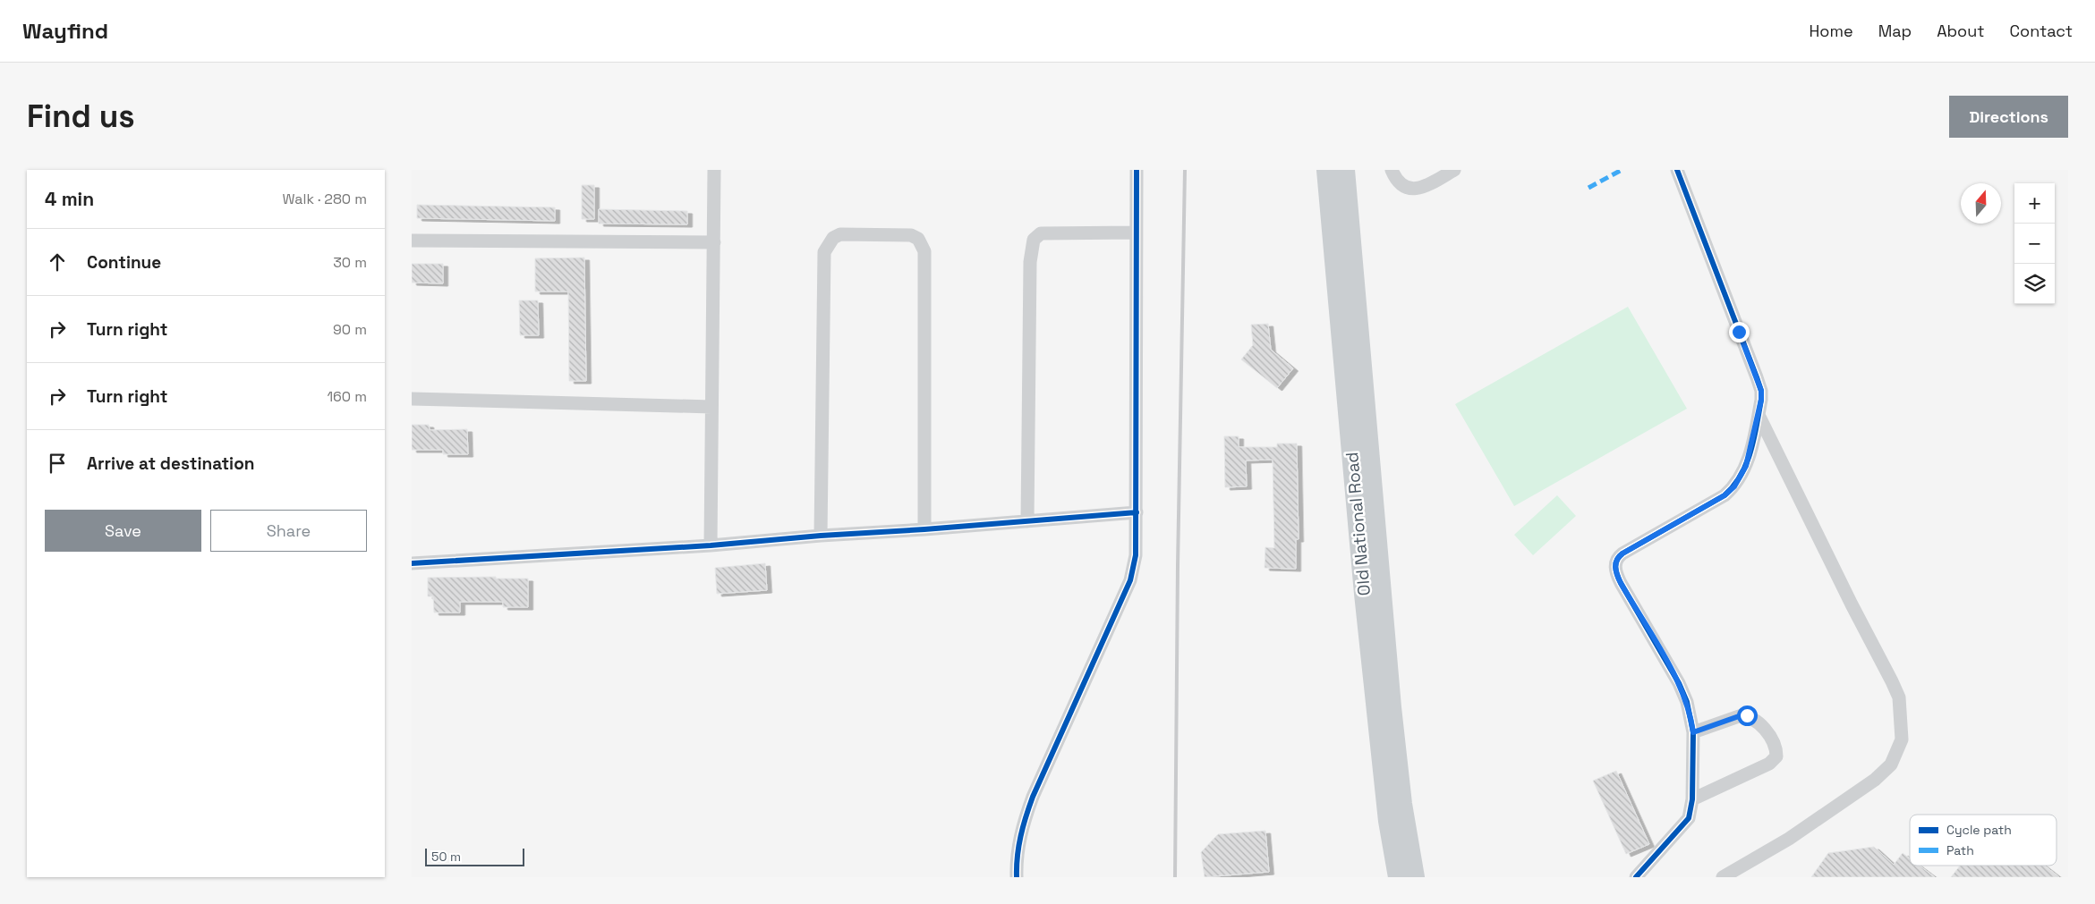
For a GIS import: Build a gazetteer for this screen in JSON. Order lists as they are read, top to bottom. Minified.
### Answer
{"streets":{"main road":["Old National Road"]},"legend":["Cycle path","Path"],"scale_bar":"50 m","north":"top","page":{"header":"Wayfind","nav":["Home","Map","About","Contact"],"buttons":["Directions",["Save","Share"]],"title":"Find us","heading":["4 min","Walk · 280 m"],"map_buttons":["+","−"],"list":[["Continue","30 m"],["Turn right","90 m"],["Turn right","160 m"],"Arrive at destination"],"scale":"50 m"}}
